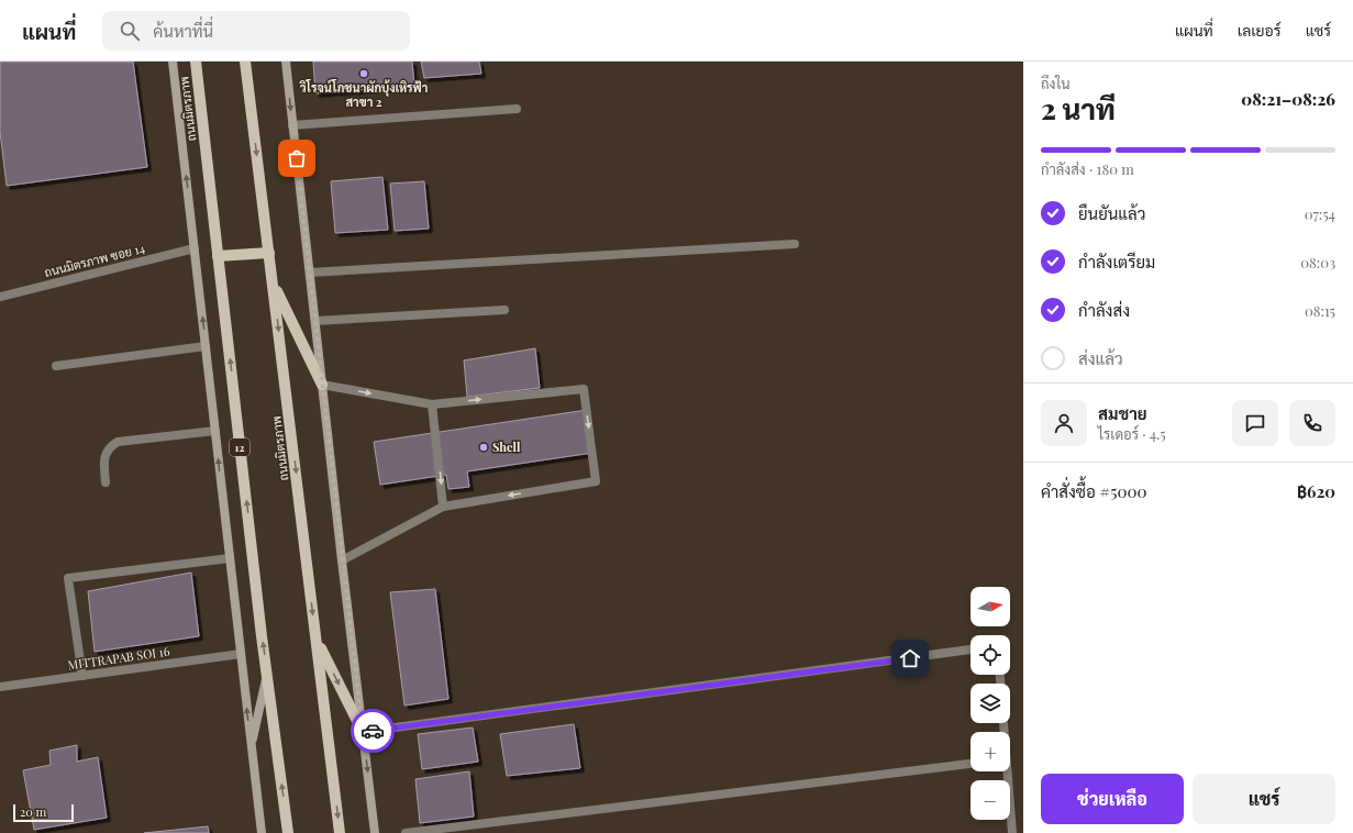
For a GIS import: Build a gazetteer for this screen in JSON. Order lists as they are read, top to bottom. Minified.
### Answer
{"streets":{"main road":["ถนนมิตรภาพ","12"],"street":["ถนนมิตรภาพ ซอย 14","MITTRAPAB SOI 16"]},"places":["วิโรจน์โภชนาผักบุ้งเหิรฟ้า สาขา 2","Shell"],"scale_bar":"20 m","north":"right","page":{"header":"แผนที่","search":"ค้นหาที่นี่","nav":["แผนที่","เลเยอร์","แชร์"],"heading":["2 นาที","ถึงใน","08:21–08:26"],"panel":["สมชาย","ไรเดอร์ · 4.5","คำสั่งซื้อ #5000","฿620"],"bar":"กำลังส่ง · 180 m","list":[["ยืนยันแล้ว","07:54"],["กำลังเตรียม","08:03"],["กำลังส่ง","08:15"],"ส่งแล้ว"],"map_buttons":["+","−"],"buttons":["ช่วยเหลือ","แชร์"],"scale":"20 m"}}
